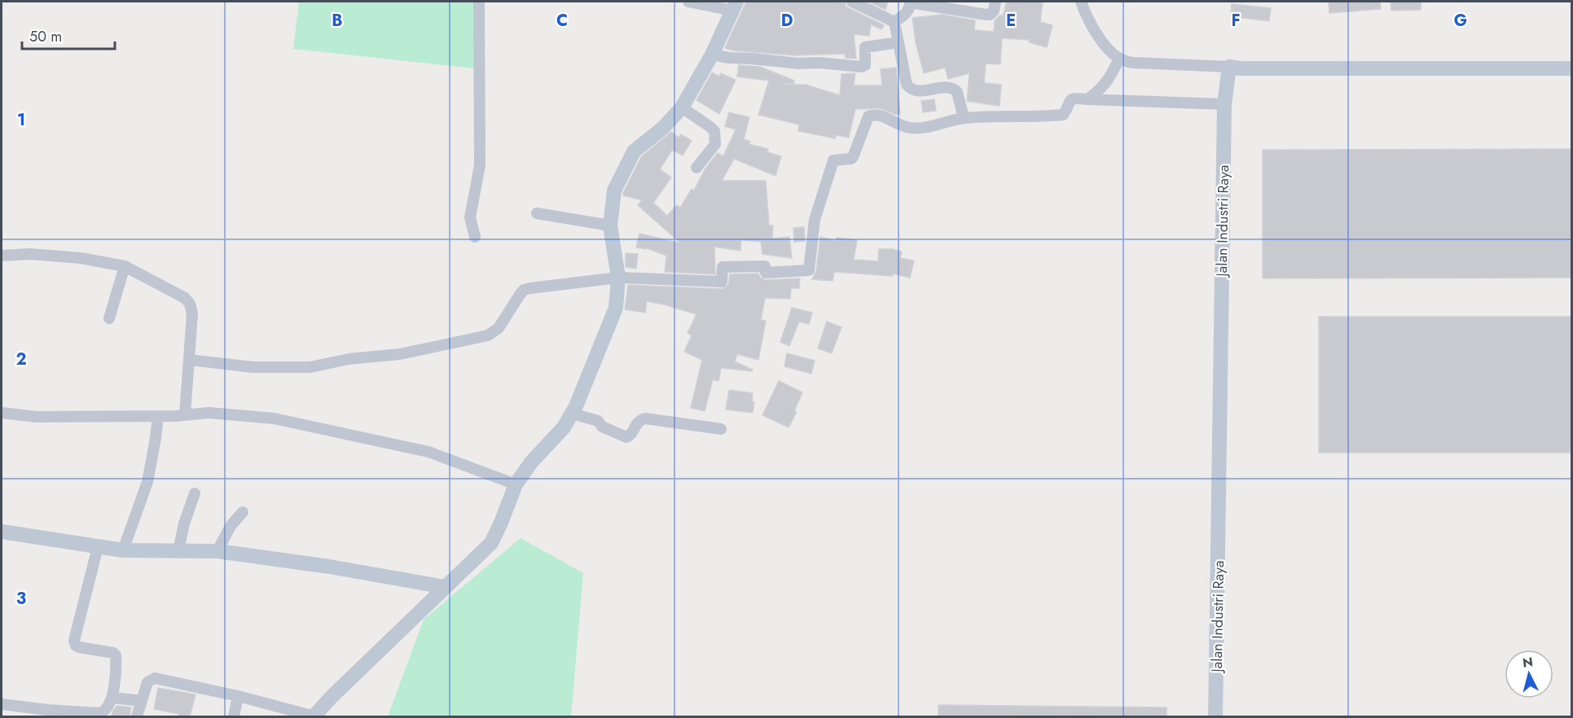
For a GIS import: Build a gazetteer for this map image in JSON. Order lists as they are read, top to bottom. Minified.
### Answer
{"streets":{"street":["Jalan Industri Raya"]},"scale_bar":"50 m","north":"top","grid":{"columns":["B","C","D","E","F","G"],"rows":["1","2","3"]}}
